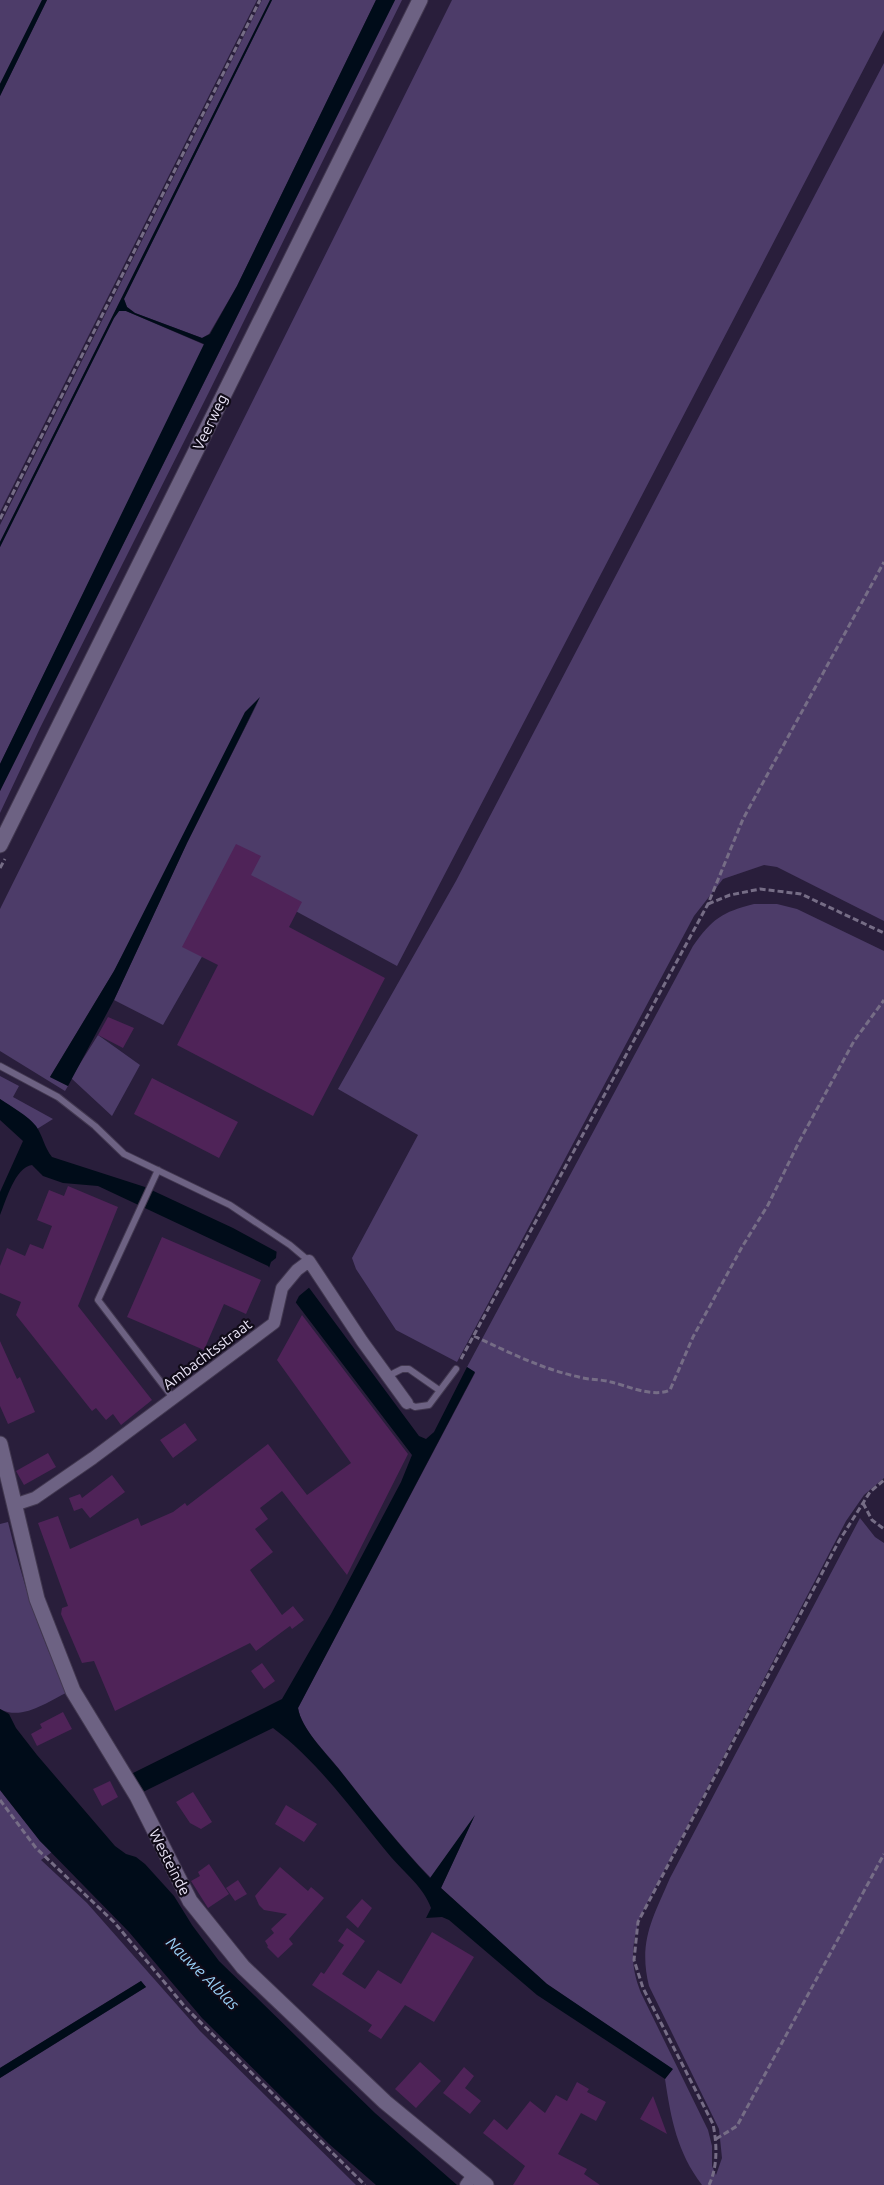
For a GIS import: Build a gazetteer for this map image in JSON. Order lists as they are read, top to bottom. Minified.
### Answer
{"streets":{"street":["Veerweg","Ambachtsstraat","Westeinde"]},"crossings":[["Ambachtsstraat","Westeinde"]],"water":["Nauwe Alblas"]}
